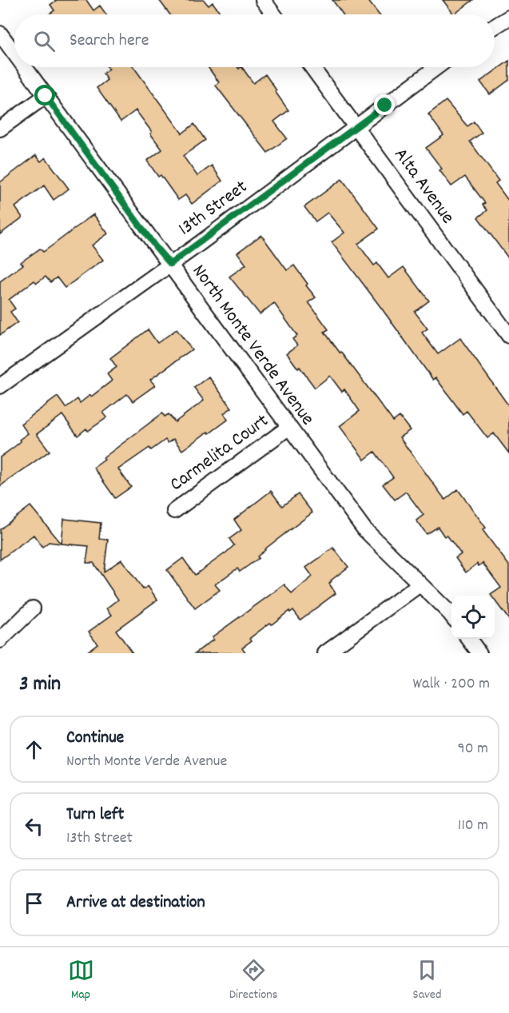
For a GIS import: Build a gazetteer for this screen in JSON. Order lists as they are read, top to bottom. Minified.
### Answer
{"streets":{"street":["Alta Avenue","13th Street","North Monte Verde Avenue","Carmelita Court"]},"crossings":[["Alta Avenue","13th Street"],["13th Street","North Monte Verde Avenue"],["North Monte Verde Avenue","Carmelita Court"]],"page":{"search":"Search here","heading":["3 min","Walk · 200 m"],"list":[["Continue","North Monte Verde Avenue","90 m"],["Turn left","13th Street","110 m"],"Arrive at destination"],"nav":["Map","Directions","Saved"]}}
